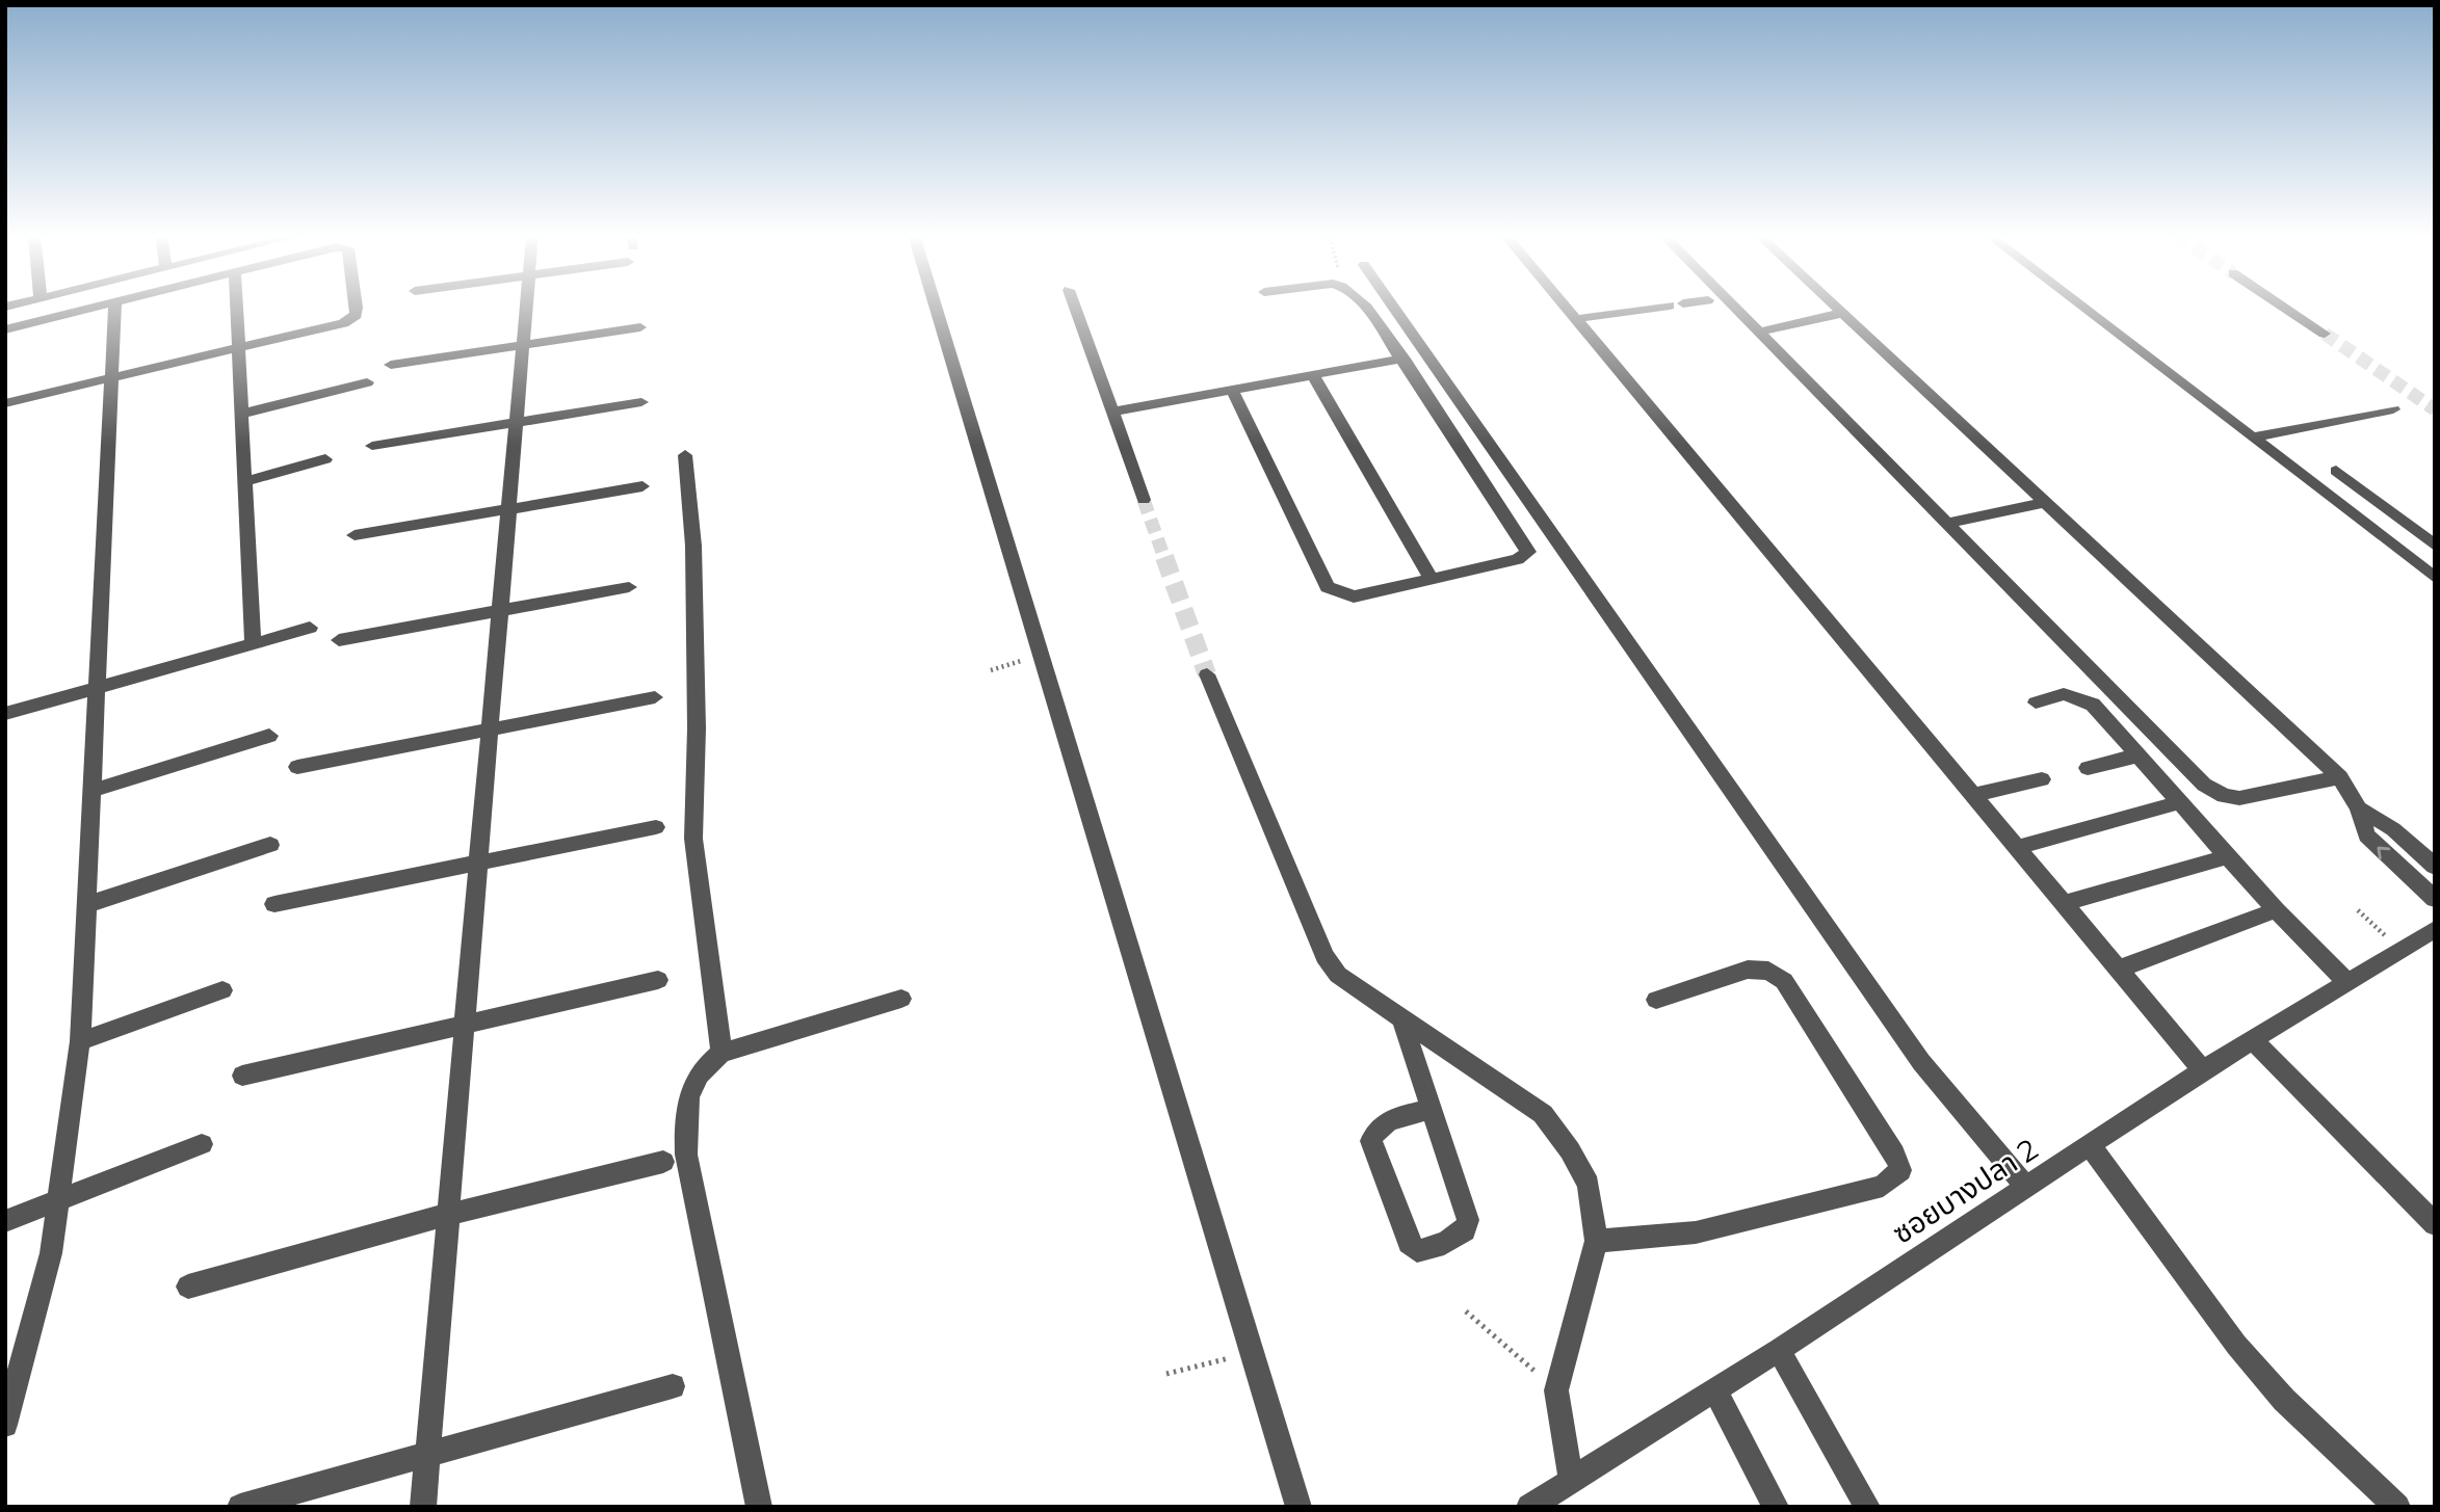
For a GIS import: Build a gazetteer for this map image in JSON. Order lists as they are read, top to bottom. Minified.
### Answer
{"streets":{"street":["ซอยบางปลา 2"]}}
